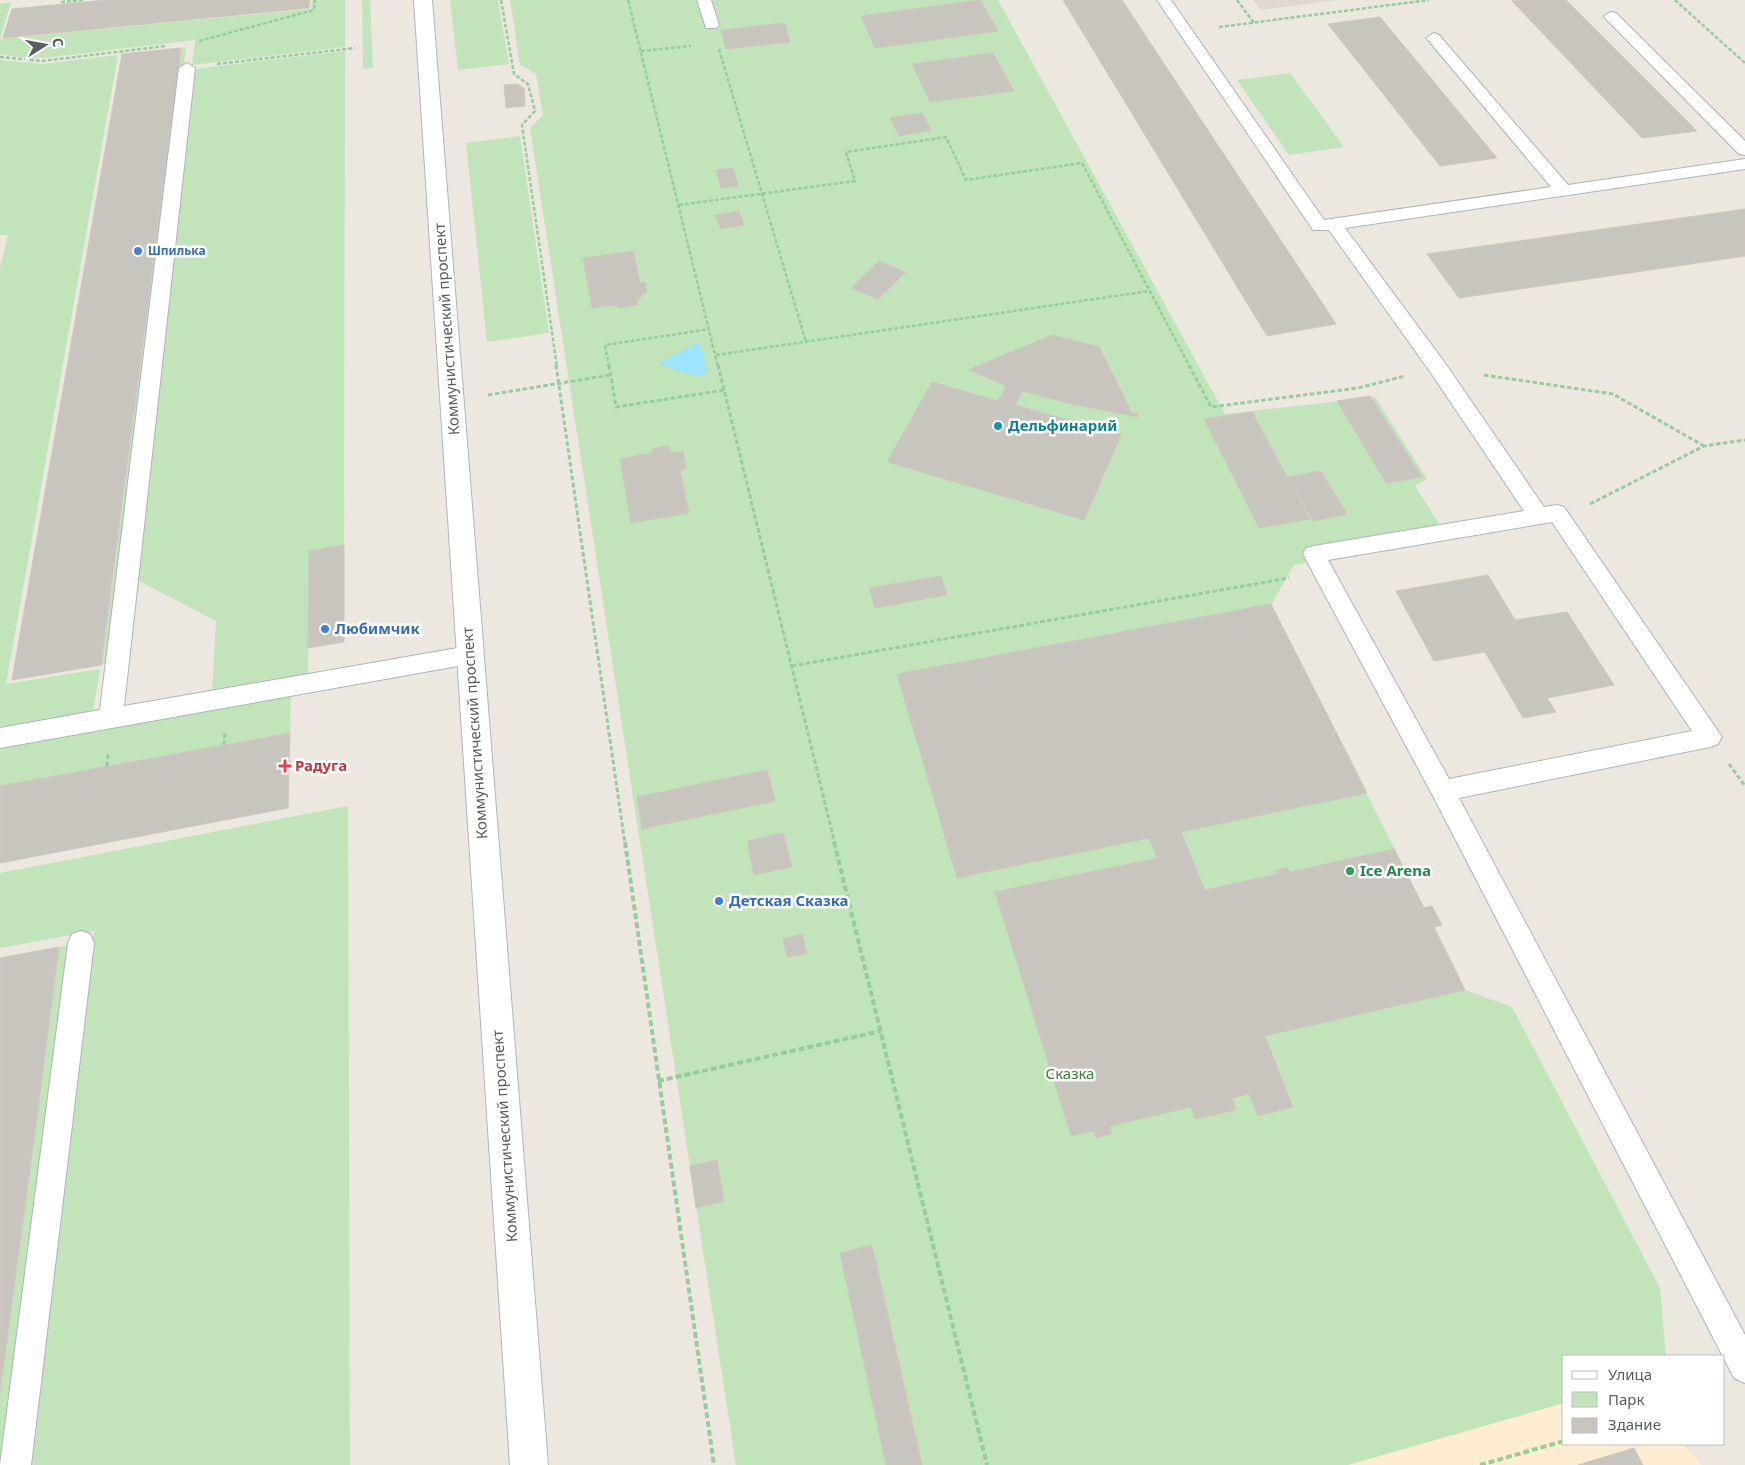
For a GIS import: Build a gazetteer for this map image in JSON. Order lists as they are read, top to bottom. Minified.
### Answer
{"streets":{"main road":["Коммунистический проспект"]},"parks":["Сказка"],"places":{"other":["Шпилька","Дельфинарий","Любимчик","Ice Arena","Детская Сказка"],"health":["Радуга"]},"legend":["Улица","Парк","Здание"],"north":"right"}
